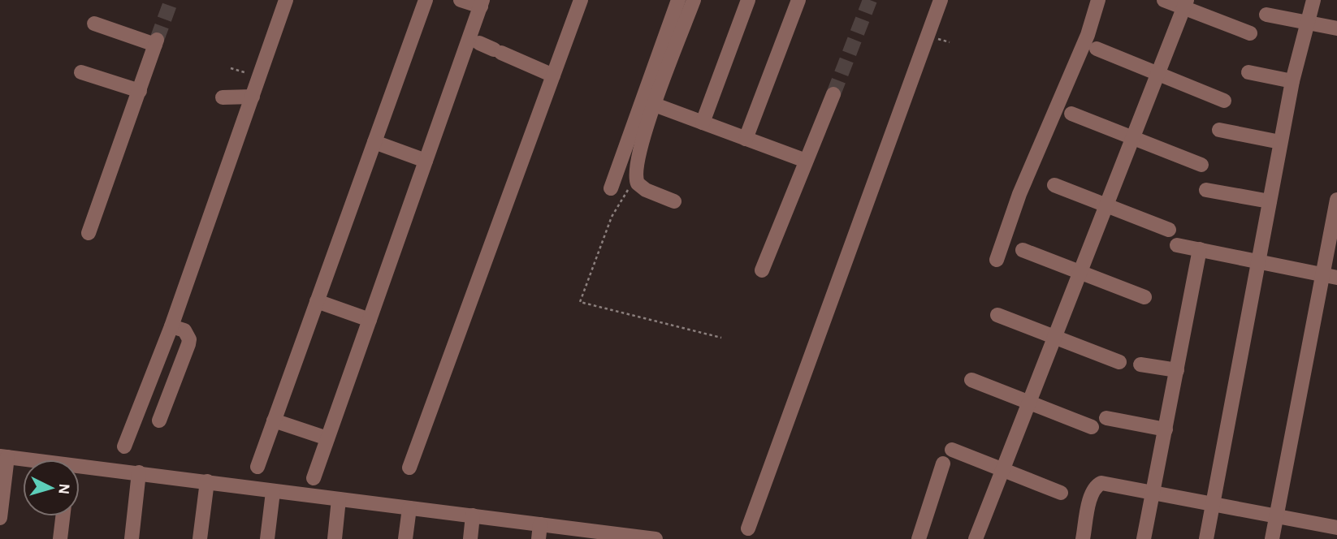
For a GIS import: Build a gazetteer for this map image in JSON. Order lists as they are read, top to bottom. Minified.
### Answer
{"north":"right"}
